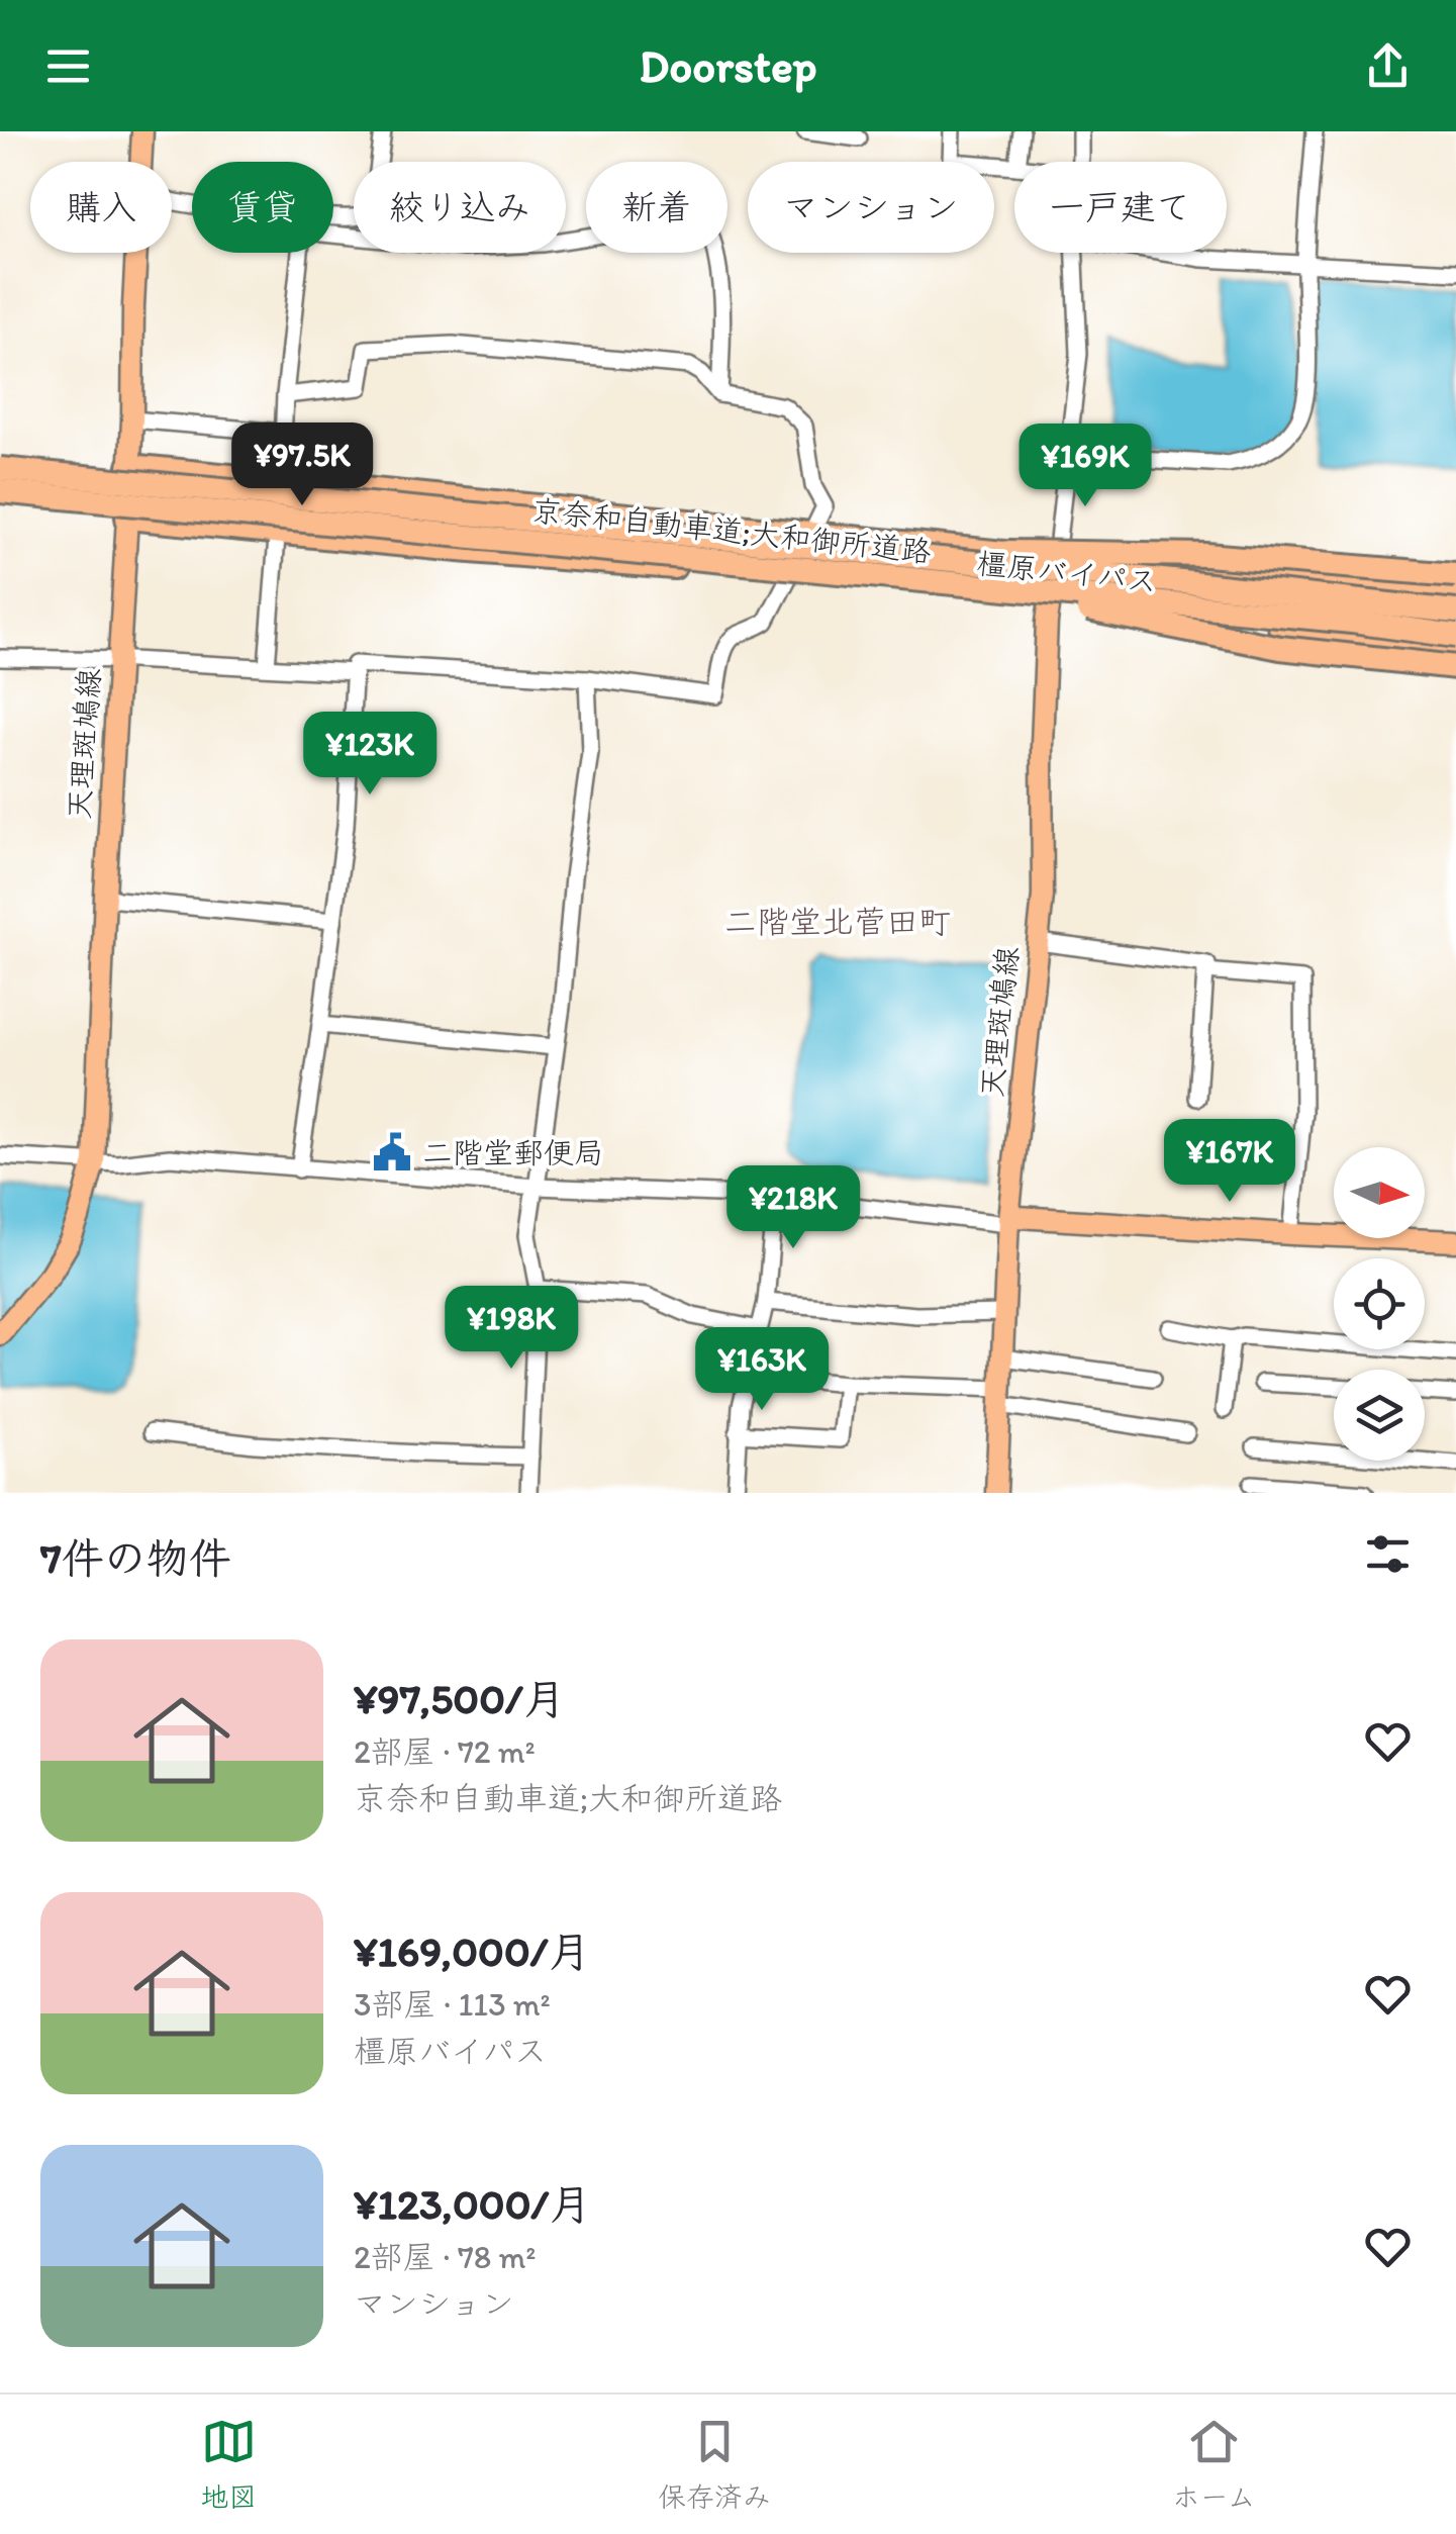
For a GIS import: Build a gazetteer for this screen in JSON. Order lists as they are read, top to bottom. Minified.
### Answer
{"streets":{"highway":["京奈和自動車道;大和御所道路","橿原バイパス"],"main road":["天理斑鳩線"]},"crossings":[["橿原バイパス","天理斑鳩線"]],"districts":["二階堂北菅田町"],"places":{"public building":["二階堂郵便局"]},"north":"right","page":{"header":"Doorstep","chip":["購入","賃貸","絞り込み","新着","マンション","一戸建て"],"price":["¥97.5K","¥169K","¥123K","¥167K","¥218K","¥198K","¥163K"],"heading":"7件の物件","list":[{"name":"¥97,500/月","note":"2部屋 · 72 m² · 京奈和自動車道;大和御所道路"},{"name":"¥169,000/月","note":"3部屋 · 113 m² · 橿原バイパス"},{"name":"¥123,000/月","note":"2部屋 · 78 m² · マンション"}],"tabs":["地図","保存済み","ホーム"]}}
